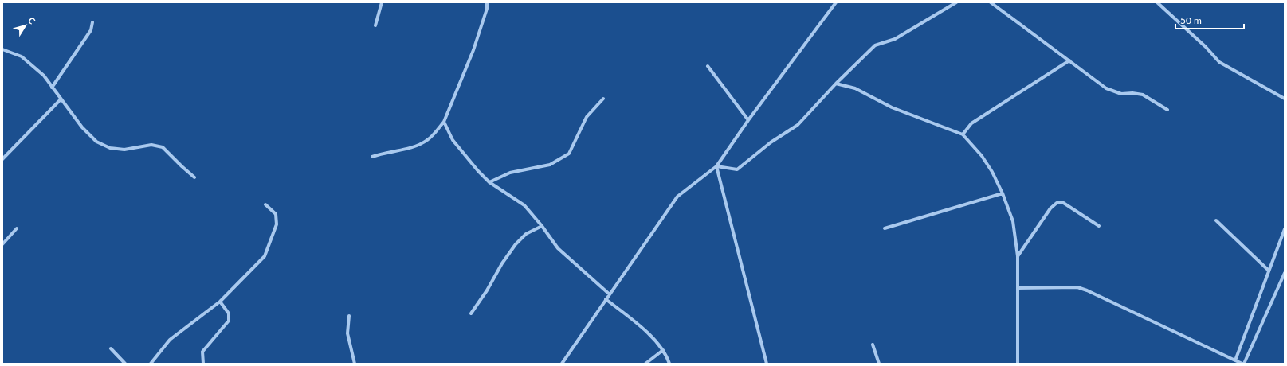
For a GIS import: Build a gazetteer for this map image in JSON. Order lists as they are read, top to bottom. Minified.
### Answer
{"scale_bar":"50 m","north":"top right"}
